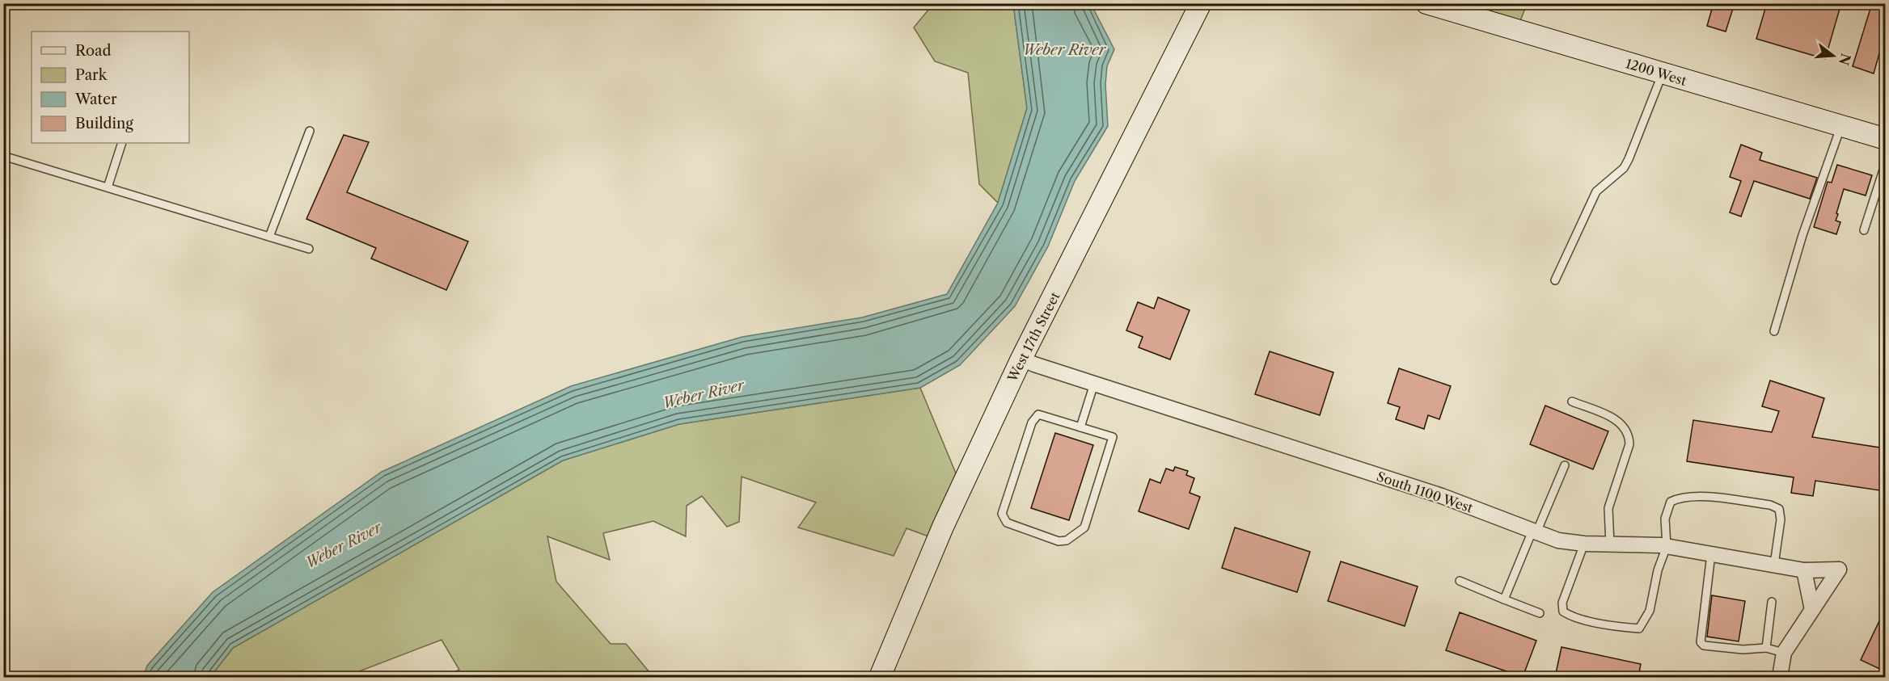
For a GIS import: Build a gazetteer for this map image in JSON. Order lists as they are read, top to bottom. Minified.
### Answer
{"streets":{"street":["1200 West","West 17th Street","South 1100 West"]},"crossings":[["West 17th Street","South 1100 West"]],"water":["Weber River"],"legend":["Road","Park","Water","Building"],"north":"right"}
